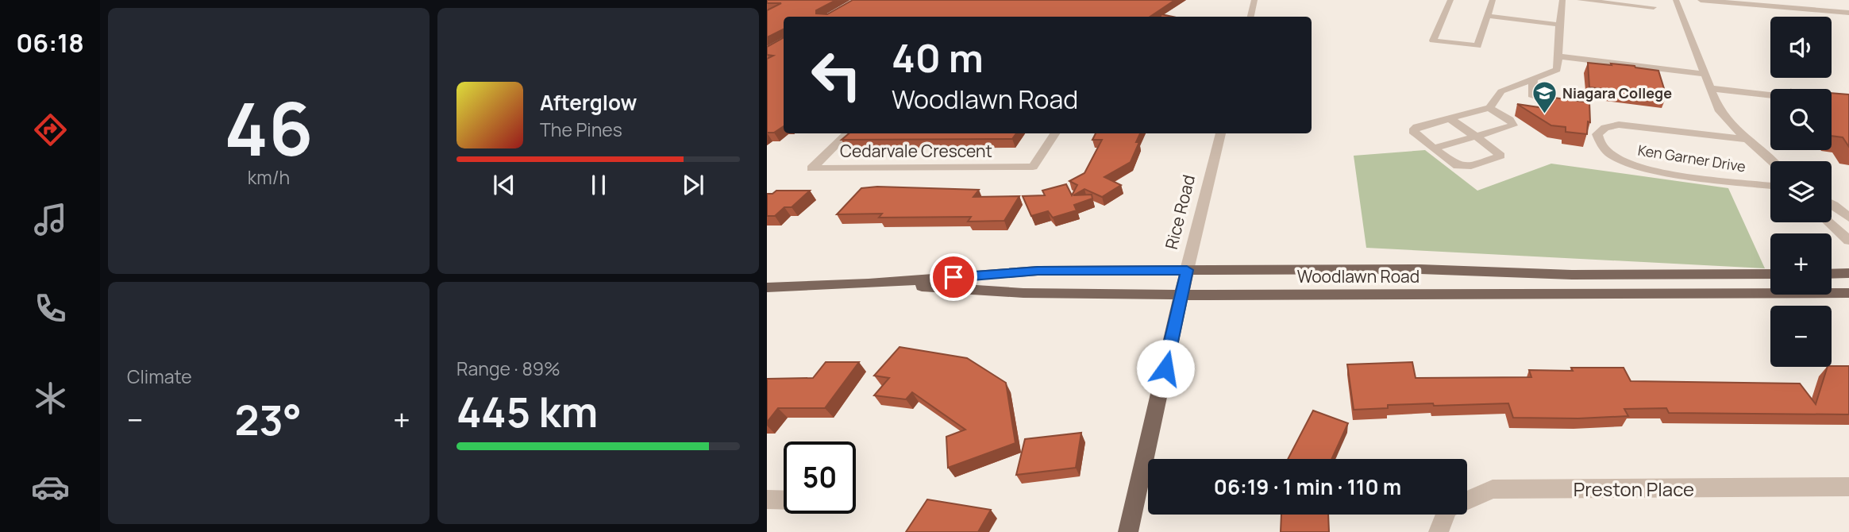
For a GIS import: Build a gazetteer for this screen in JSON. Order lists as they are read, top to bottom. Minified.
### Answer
{"streets":{"main road":["Rice Road","Woodlawn Road"],"street":["Cedarvale Crescent","Ken Garner Drive","Preston Place"]},"crossings":[["Rice Road","Woodlawn Road"]],"places":{"school or university":["Niagara College"]},"page":{"tabs":"06:18","tile":[["46","km/h"],"Climate",["Range · 89%","445 km"]],"map_buttons":["+","−"],"turn":["40 m","Woodlawn Road"],"song":["Afterglow","The Pines"],"heat":["−","23°","+"],"limit":"50","trip":"06:19 · 1 min · 110 m"}}
